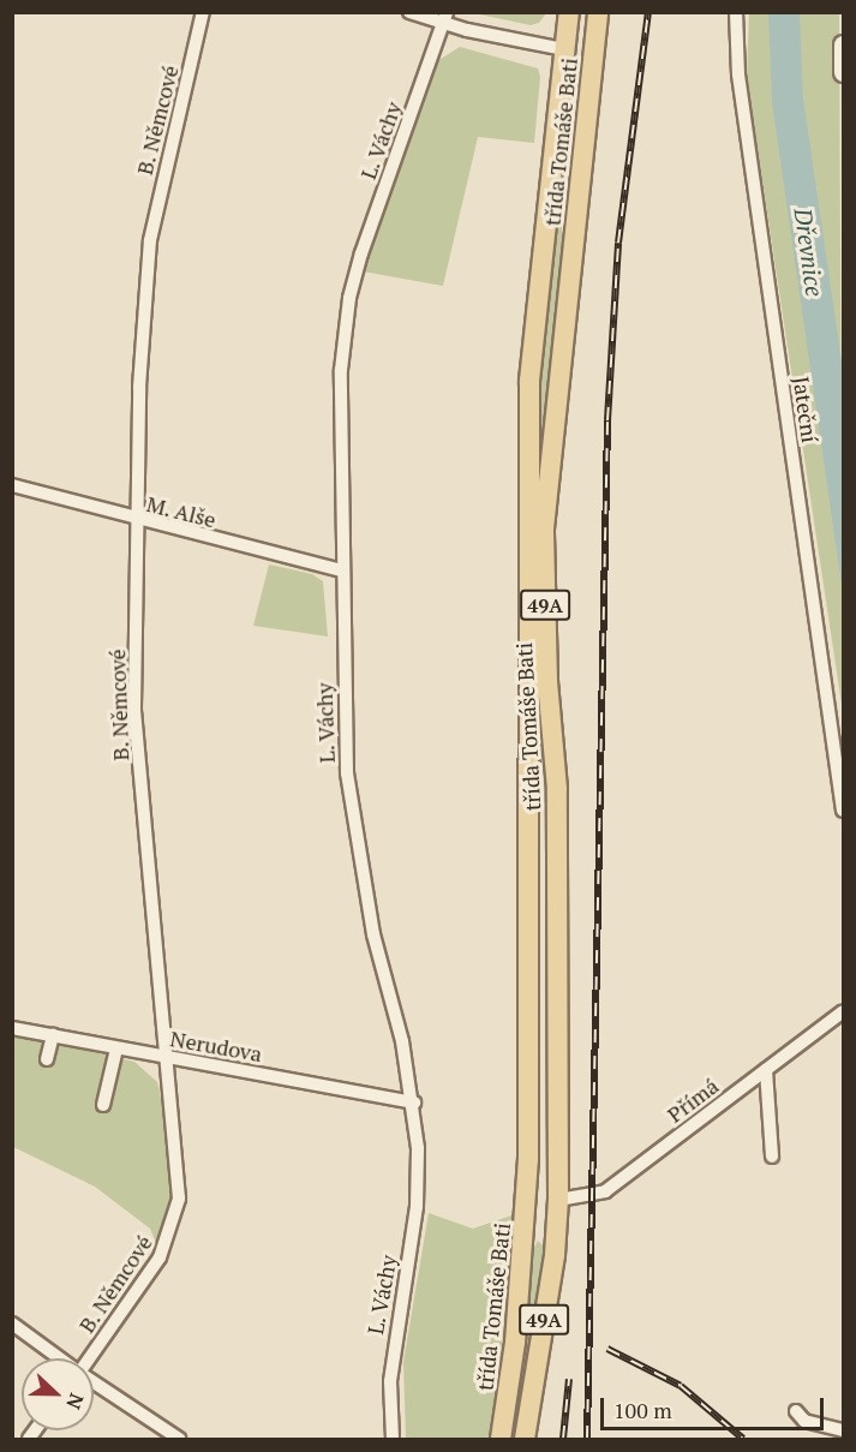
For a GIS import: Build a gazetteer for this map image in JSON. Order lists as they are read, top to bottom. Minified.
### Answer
{"streets":{"main road":["třída Tomáše Bati","49A"],"street":["B. Němcové","L. Váchy","Jateční","M. Alše","Nerudova","Přímá"]},"crossings":[["B. Němcové","M. Alše"],["B. Němcové","Nerudova"],["L. Váchy","M. Alše"],["L. Váchy","Nerudova"],["třída Tomáše Bati","Přímá"]],"water":["Dřevnice"],"scale_bar":"100 m","north":"right"}
